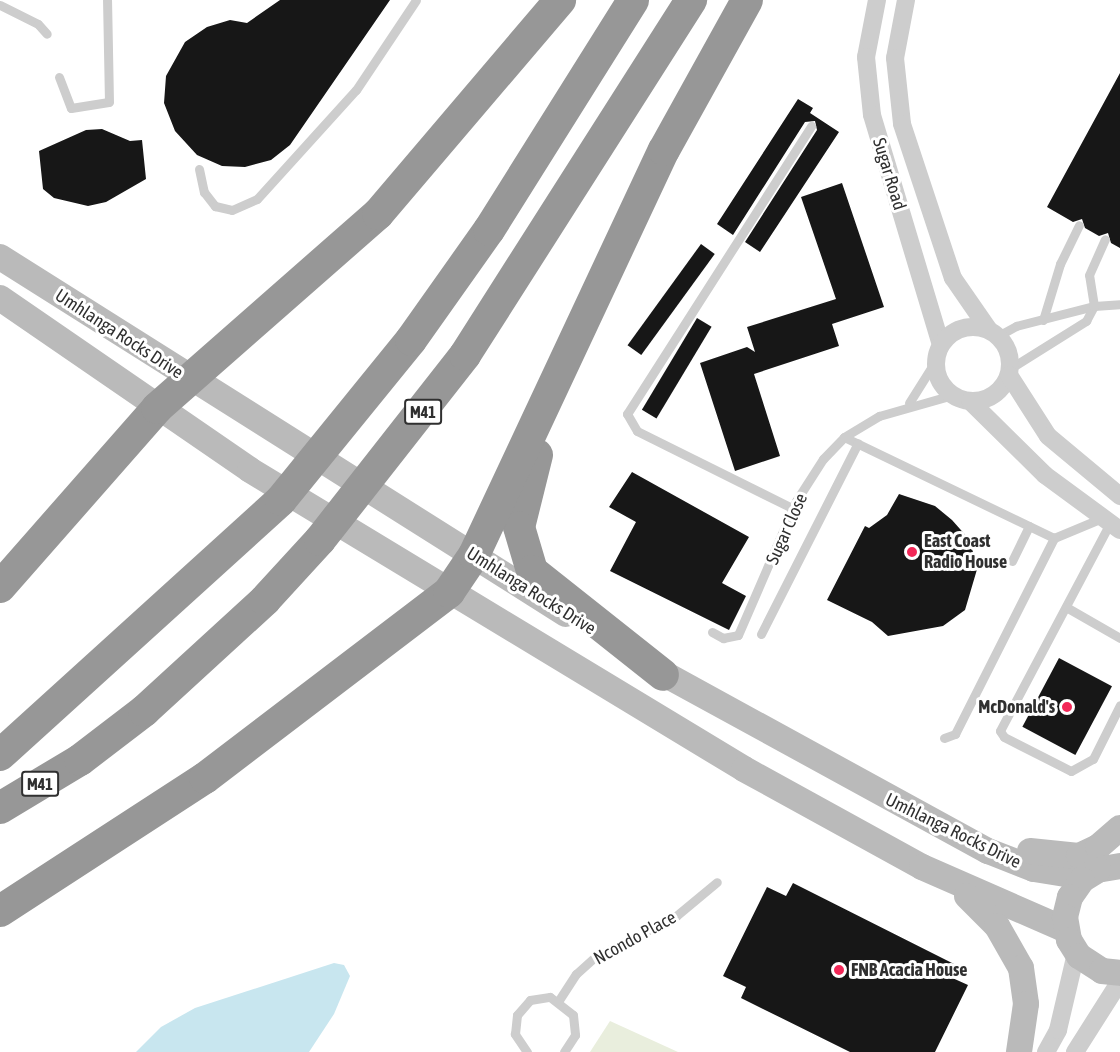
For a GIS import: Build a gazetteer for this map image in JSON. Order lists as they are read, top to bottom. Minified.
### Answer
{"streets":{"highway":["M41"],"main road":["Umhlanga Rocks Drive"],"street":["Sugar Road"],"lane":["Sugar Close","Ncondo Place"]},"crossings":[["Sugar Road","Sugar Close"]],"places":["East Coast Radio House","McDonald's","FNB Acacia House"]}
